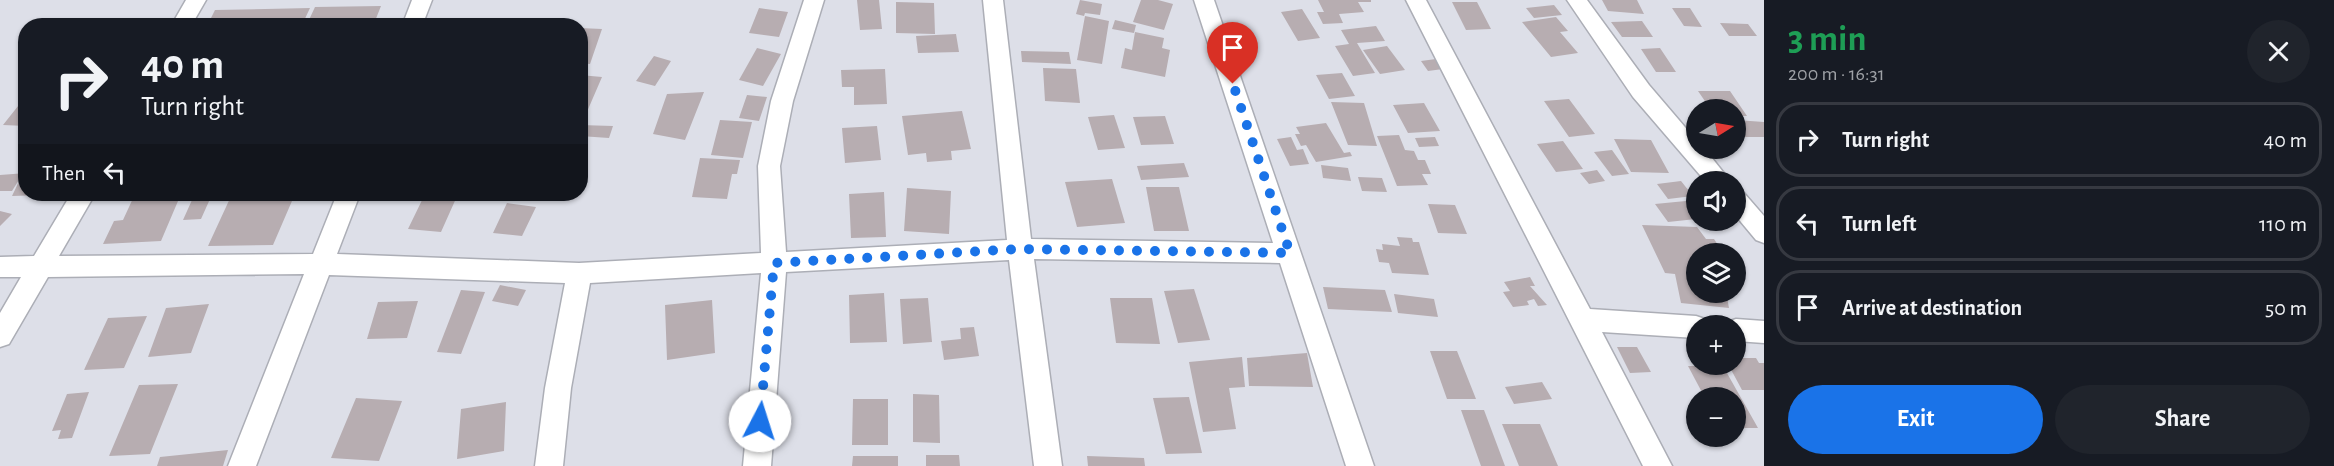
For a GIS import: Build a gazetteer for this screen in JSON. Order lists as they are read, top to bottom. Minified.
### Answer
{"north":"right","page":{"heading":["3 min","200 m · 16:31"],"turn":["40 m","Turn right"],"map_buttons":["+","−"],"list":[{"name":"Turn right","value":"40 m"},{"name":"Turn left","value":"110 m"},{"name":"Arrive at destination","value":"50 m"}],"then":"Then","buttons":["Exit","Share"]}}
